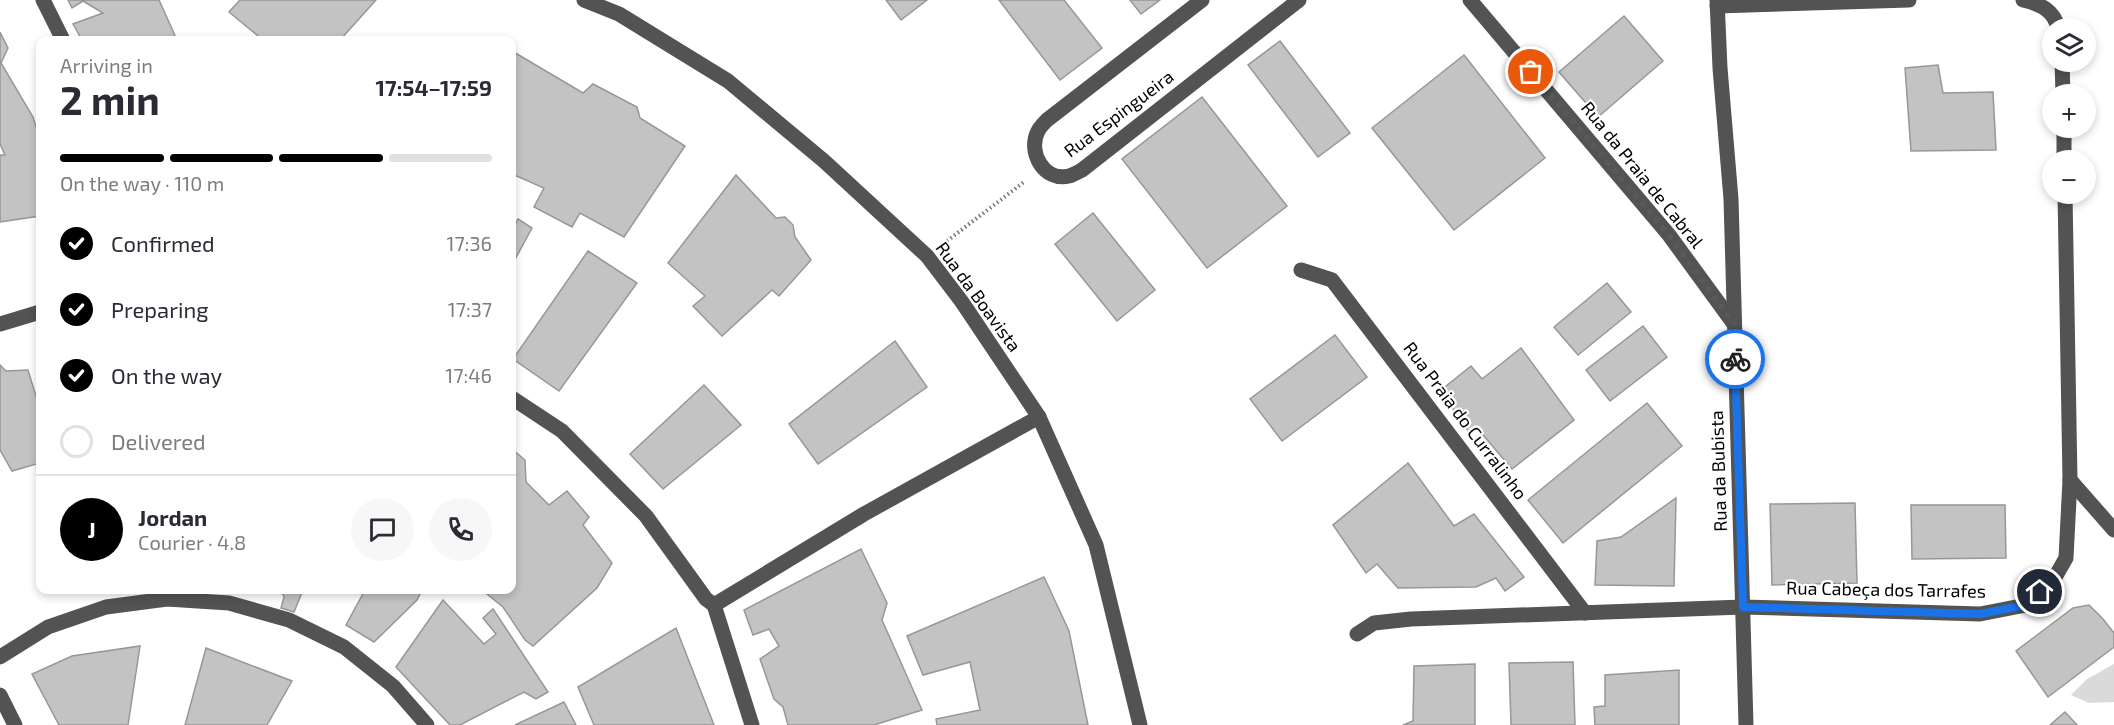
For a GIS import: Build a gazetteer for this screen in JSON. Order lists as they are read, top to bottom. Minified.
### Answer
{"streets":{"street":["Rua Espingueira","Rua da Praia de Cabral","Rua da Boavista","Rua Praia do Curralinho","Rua da Bubista","Rua Cabeça dos Tarrafes"]},"crossings":[["Rua da Praia de Cabral","Rua da Bubista"],["Rua Praia do Curralinho","Rua Cabeça dos Tarrafes"],["Rua da Bubista","Rua Cabeça dos Tarrafes"]],"page":{"map_buttons":["+","−"],"heading":["2 min","Arriving in","17:54–17:59"],"panel":["Jordan","Courier · 4.8"],"bar":"On the way · 110 m","list":[["Confirmed","17:36"],["Preparing","17:37"],["On the way","17:46"],"Delivered"],"round":"J"}}
